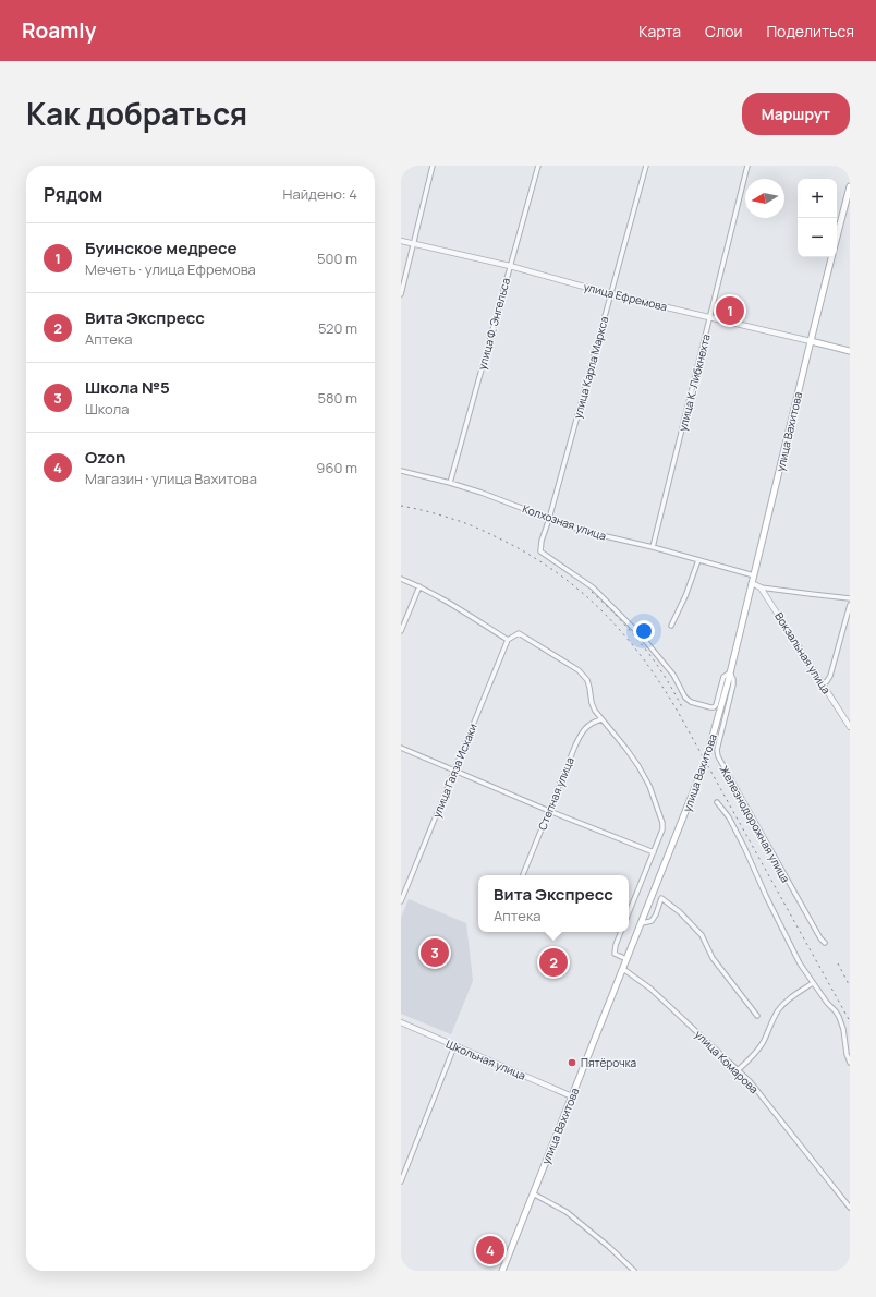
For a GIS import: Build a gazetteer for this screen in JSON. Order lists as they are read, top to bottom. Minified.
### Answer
{"streets":{"main road":["улица Ефремова","улица Вахитова"],"street":["улица Ф. Энгельса","улица Карла Маркса","улица К. Либкнехта","Колхозная улица","Вокзальная улица","улица Гаяза Исхаки","Степная улица","Железнодорожная улица","Школьная улица","улица Комарова"]},"crossings":[["улица Ефремова","улица Ф. Энгельса"],["улица Ефремова","улица Карла Маркса"],["улица Ефремова","улица К. Либкнехта"],["улица Ефремова","улица Вахитова"],["улица Ф. Энгельса","Колхозная улица"],["улица Карла Маркса","улица Вахитова"],["улица Карла Маркса","Колхозная улица"],["улица Карла Маркса","Железнодорожная улица"],["улица К. Либкнехта","Колхозная улица"],["улица Вахитова","Колхозная улица"],["улица Вахитова","Железнодорожная улица"],["улица Вахитова","Школьная улица"],["улица Вахитова","улица Комарова"]],"places":["Пятёрочка"],"north":"left","page":{"header":"Roamly","nav":["Карта","Слои","Поделиться"],"title":"Как добраться","buttons":"Маршрут","heading":["Рядом","Найдено: 4"],"map_buttons":["+","−"],"list":[{"mark":"1","name":"Буинское медресе","note":"Мечеть · улица Ефремова","value":"500 m"},{"mark":"2","name":"Вита Экспресс","note":"Аптека","value":"520 m"},{"mark":"3","name":"Школа №5","note":"Школа","value":"580 m"},{"mark":"4","name":"Ozon","note":"Магазин · улица Вахитова","value":"960 m"}],"pins":["1","3","2","4"],"popup":["Вита Экспресс","Аптека"]}}
